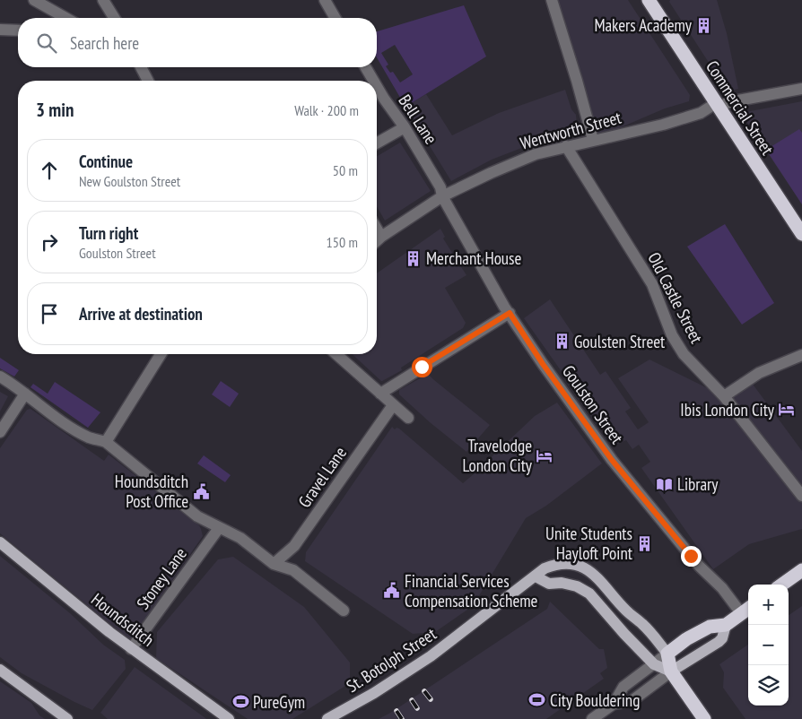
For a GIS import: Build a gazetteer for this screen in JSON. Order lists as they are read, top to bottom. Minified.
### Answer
{"streets":{"highway":["Commercial Street"],"main road":["Houndsditch","St. Botolph Street"],"street":["Bell Lane","Wentworth Street","Old Castle Street","Goulston Street","Gravel Lane","Stoney Lane"]},"crossings":[["Commercial Street","Wentworth Street"],["Bell Lane","Wentworth Street"],["Bell Lane","Goulston Street"],["Wentworth Street","Old Castle Street"],["Wentworth Street","Goulston Street"],["Stoney Lane","Houndsditch"]],"places":{"building":["Makers Academy","Merchant House","Goulsten Street","Unite Students Hayloft Point"],"hotel":["Ibis London City","Travelodge London City"],"library":["Library"],"public building":["Houndsditch Post Office","Financial Services Compensation Scheme"],"sports":["City Bouldering","PureGym"]},"page":{"search":"Search here","heading":["3 min","Walk · 200 m"],"list":[["Continue","New Goulston Street","50 m"],["Turn right","Goulston Street","150 m"],"Arrive at destination"],"map_buttons":["+","−"]}}
